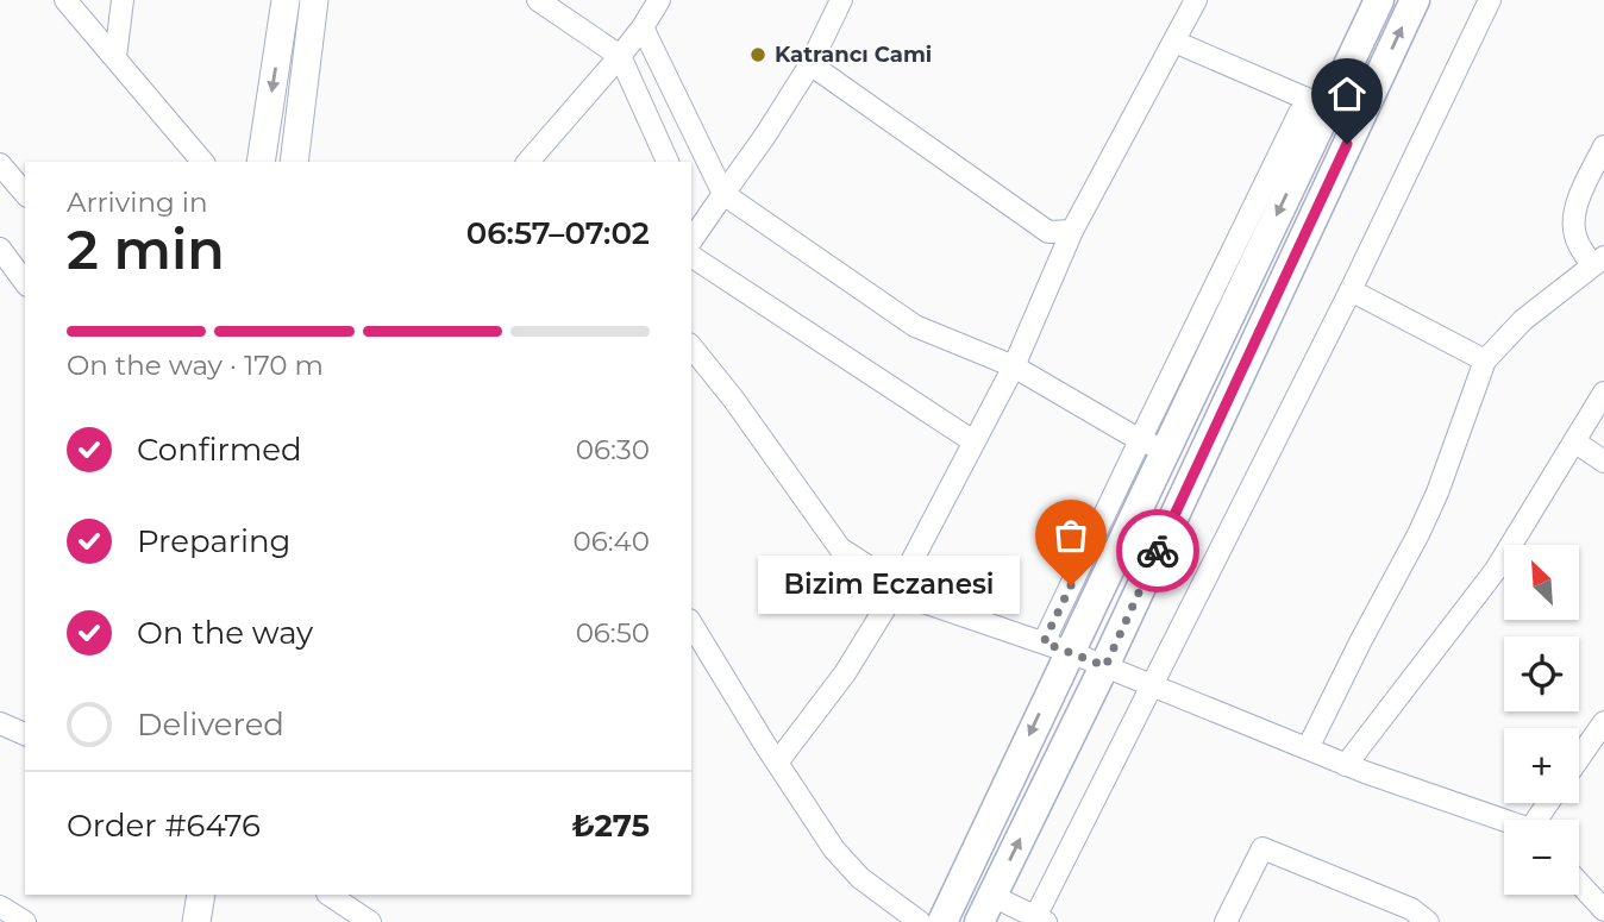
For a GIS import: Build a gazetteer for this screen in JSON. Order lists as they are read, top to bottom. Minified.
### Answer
{"places":["Katrancı Cami","Bizim Eczanesi"],"north":"top left","page":{"heading":["2 min","Arriving in","06:57–07:02"],"panel":["Order #6476","₺275"],"bar":"On the way · 170 m","list":[["Confirmed","06:30"],["Preparing","06:40"],["On the way","06:50"],"Delivered"],"map_buttons":["+","−"],"bubble":"Bizim Eczanesi"}}
